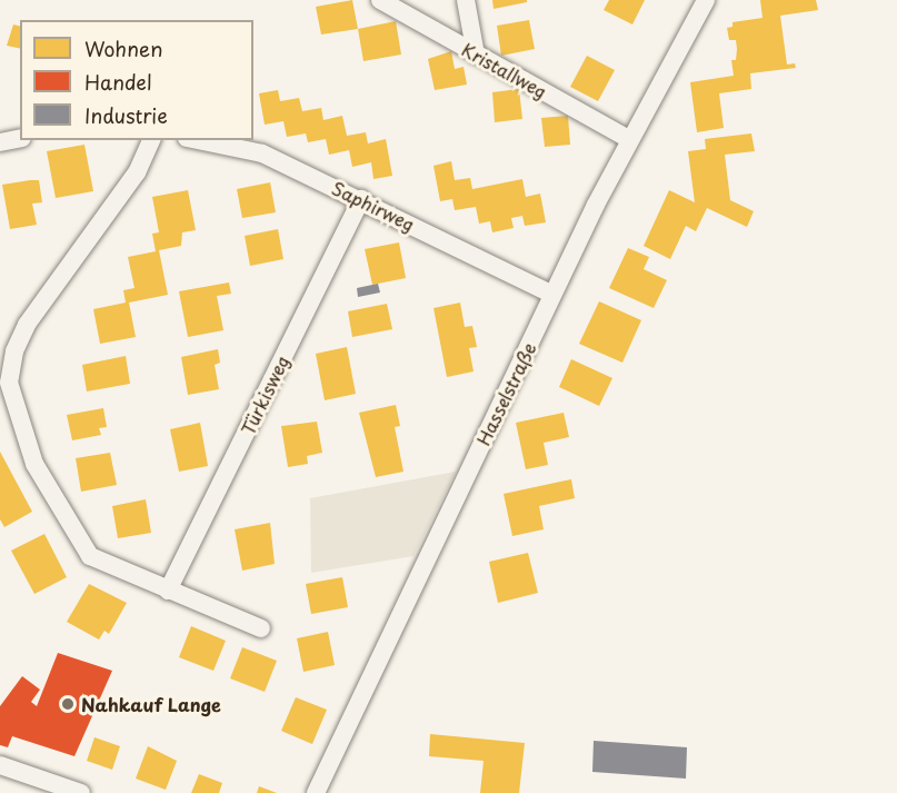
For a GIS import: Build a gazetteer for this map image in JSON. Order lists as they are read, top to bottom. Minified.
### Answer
{"streets":{"street":["Kristallweg","Saphirweg","Hasselstraße","Türkisweg"]},"crossings":[["Kristallweg","Hasselstraße"],["Saphirweg","Hasselstraße"],["Saphirweg","Türkisweg"]],"places":["Nahkauf Lange"],"legend":["Wohnen","Handel","Industrie"]}
